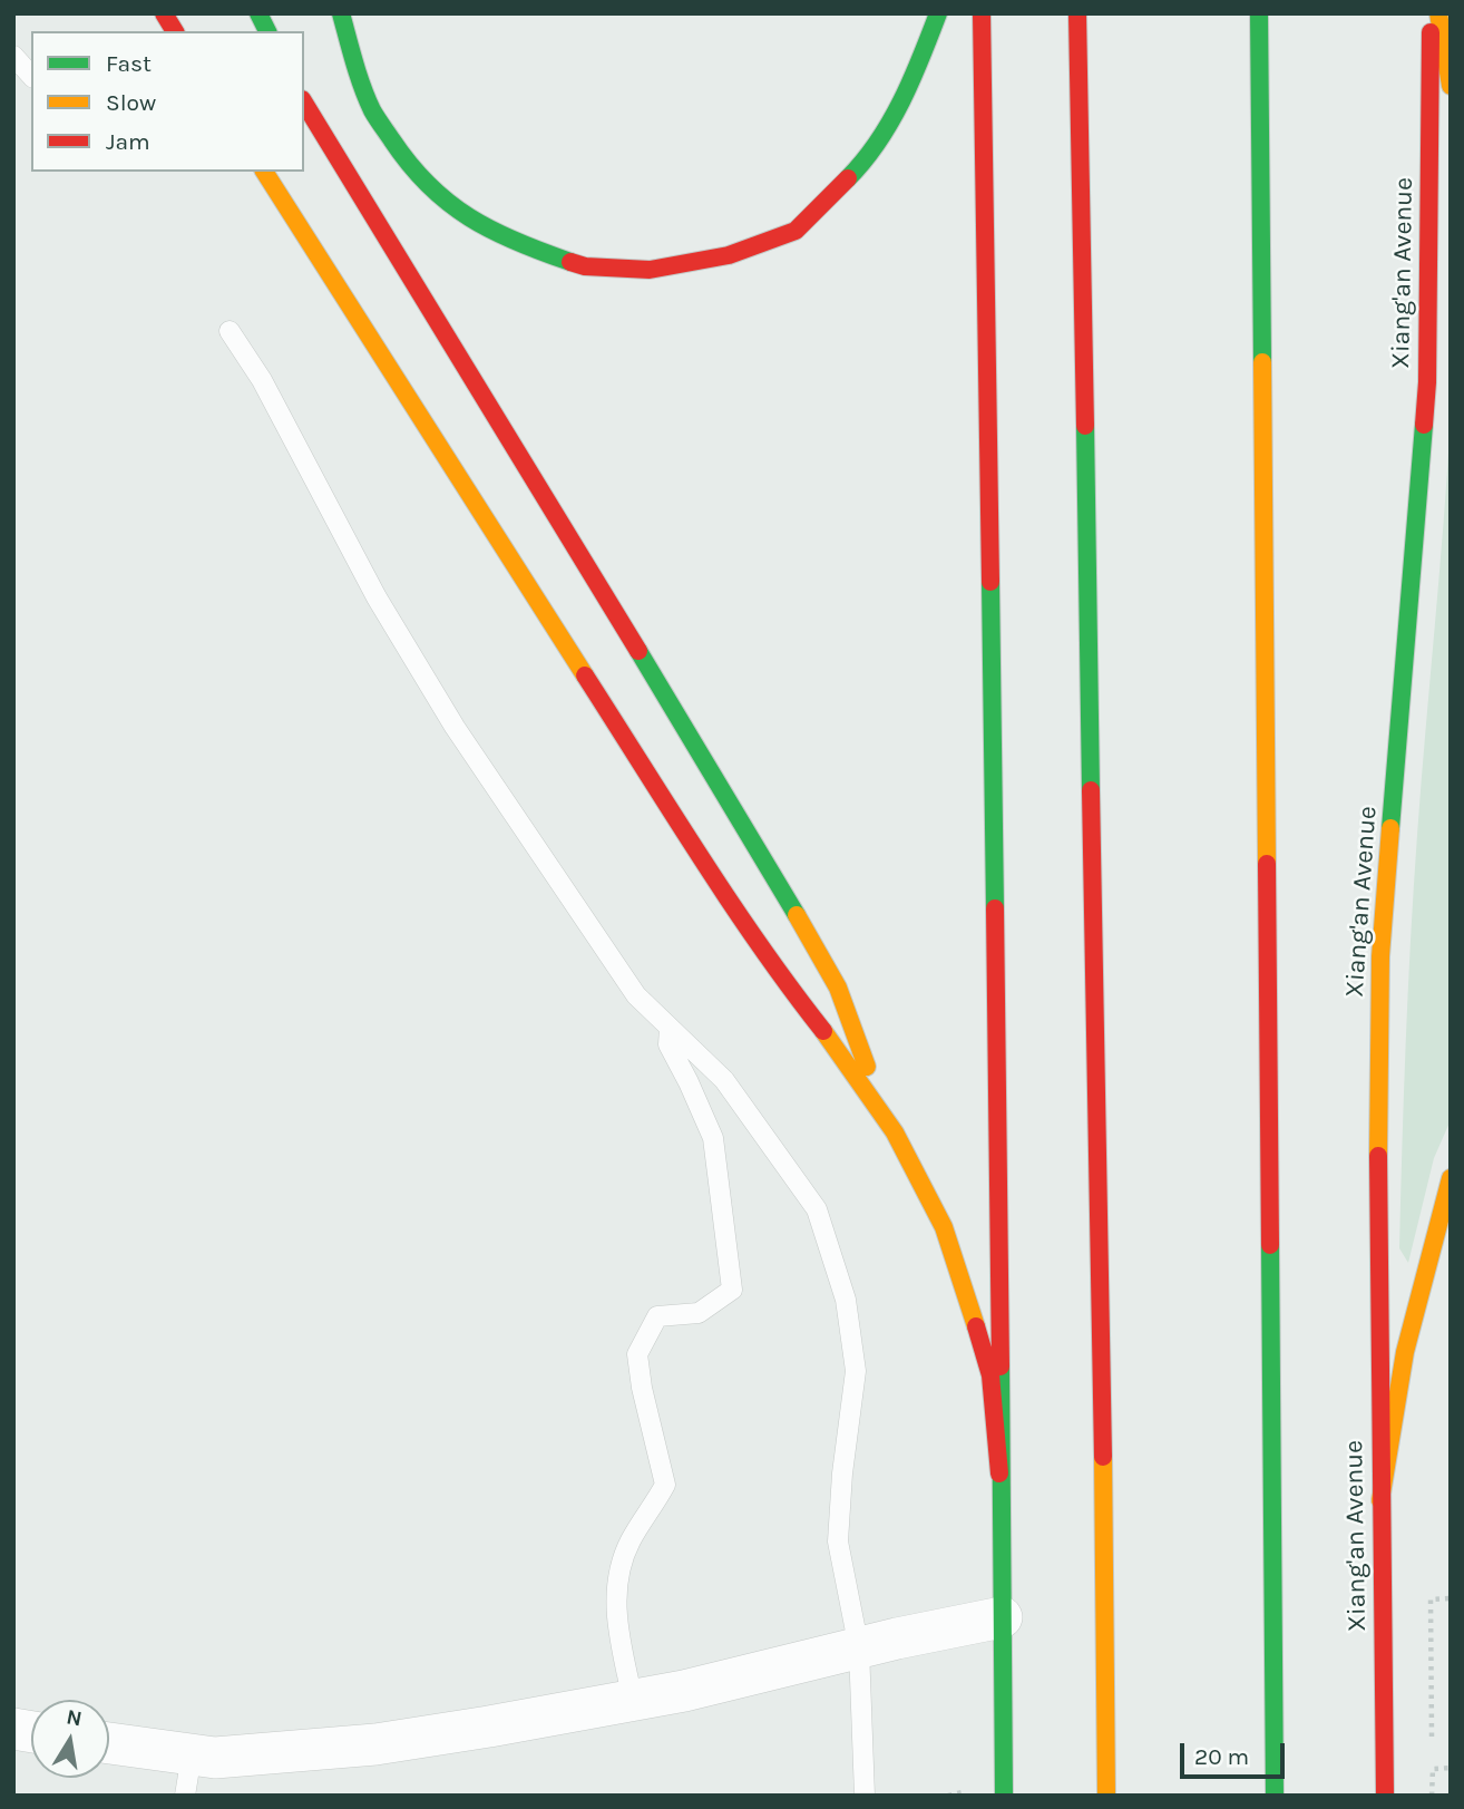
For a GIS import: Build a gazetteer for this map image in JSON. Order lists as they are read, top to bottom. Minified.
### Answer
{"streets":{"main road":["Xiang'an Avenue"]},"legend":["Fast","Slow","Jam"],"scale_bar":"20 m","north":"top"}
